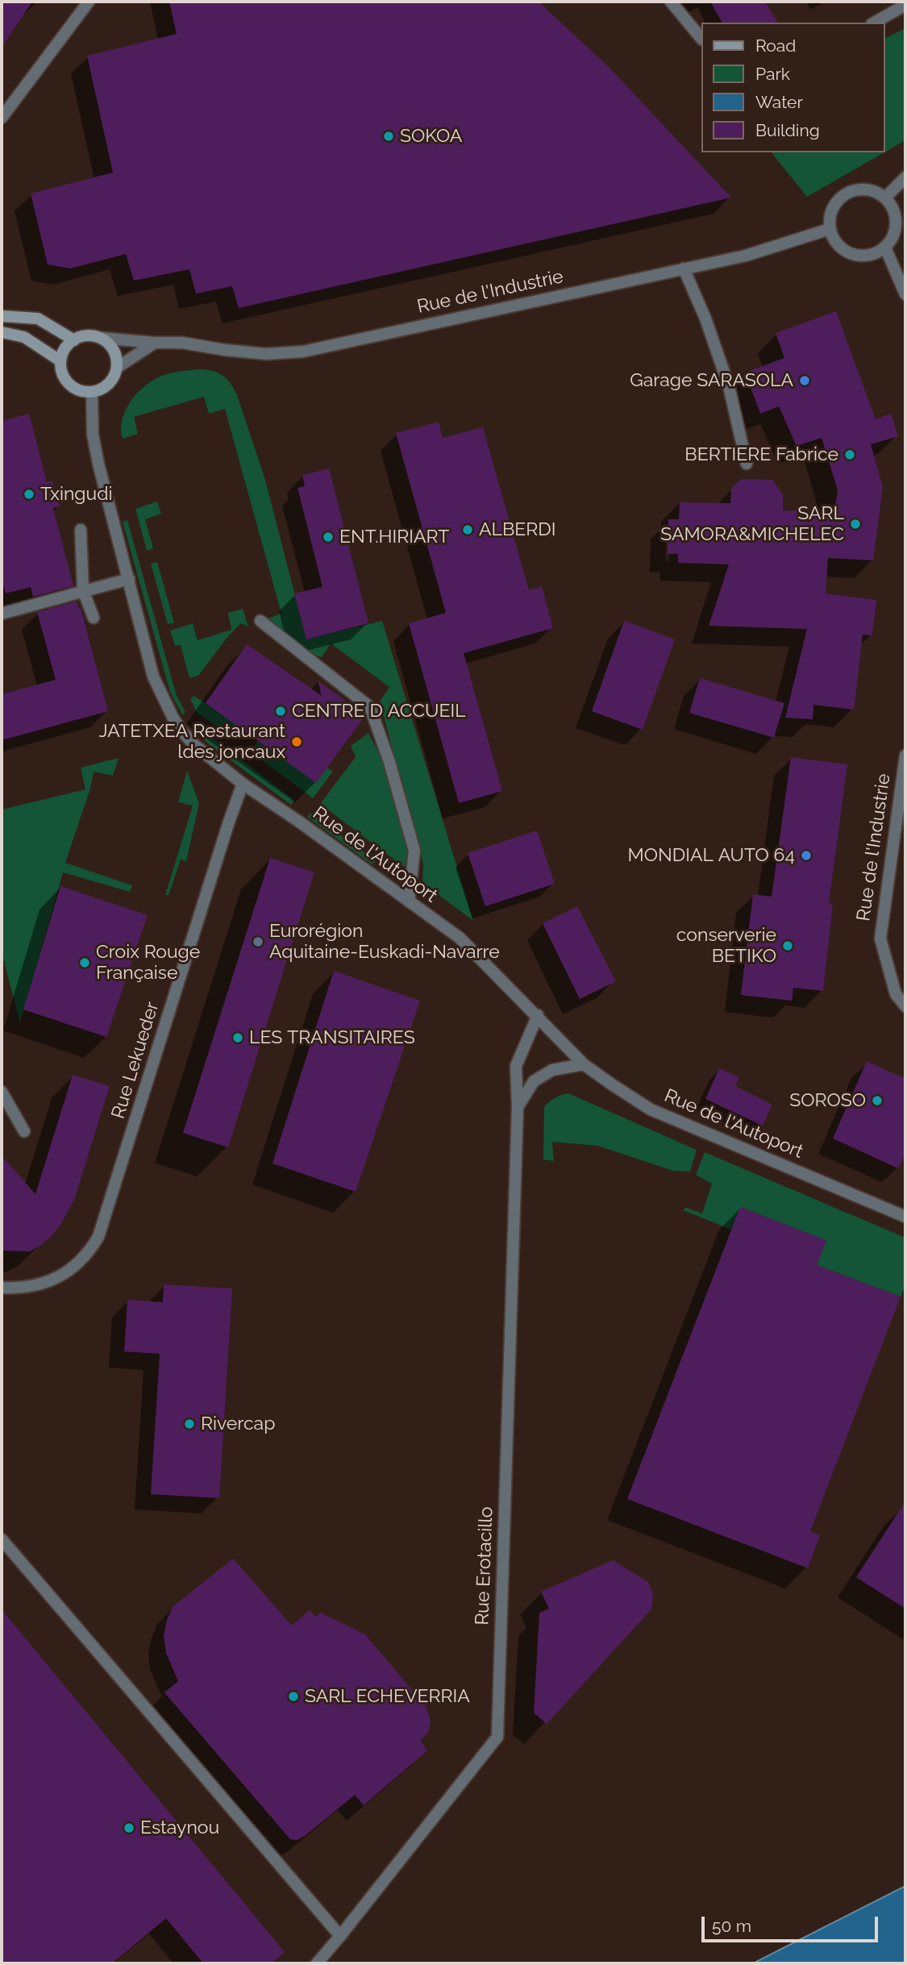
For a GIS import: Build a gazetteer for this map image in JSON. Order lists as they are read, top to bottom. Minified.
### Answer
{"streets":{"street":["Rue de l'Industrie","Rue de l'Autoport","Rue Lekueder","Rue Erotacillo"]},"crossings":[["Rue de l'Industrie","Rue de l'Autoport"],["Rue de l'Autoport","Rue Lekueder"],["Rue de l'Autoport","Rue Erotacillo"]],"places":["SOKOA","Garage SARASOLA","BERTIERE Fabrice","Txingudi","SARL SAMORA&MICHELEC","ALBERDI","ENT.HIRIART","CENTRE D ACCUEIL","JATETXEA Restaurant ldes joncaux","MONDIAL AUTO 64","Eurorégion Aquitaine-Euskadi-Navarre","conserverie BETIKO","Croix Rouge Française","LES TRANSITAIRES","SOROSO","Rivercap","SARL ECHEVERRIA","Estaynou"],"legend":["Road","Park","Water","Building"],"scale_bar":"50 m"}
